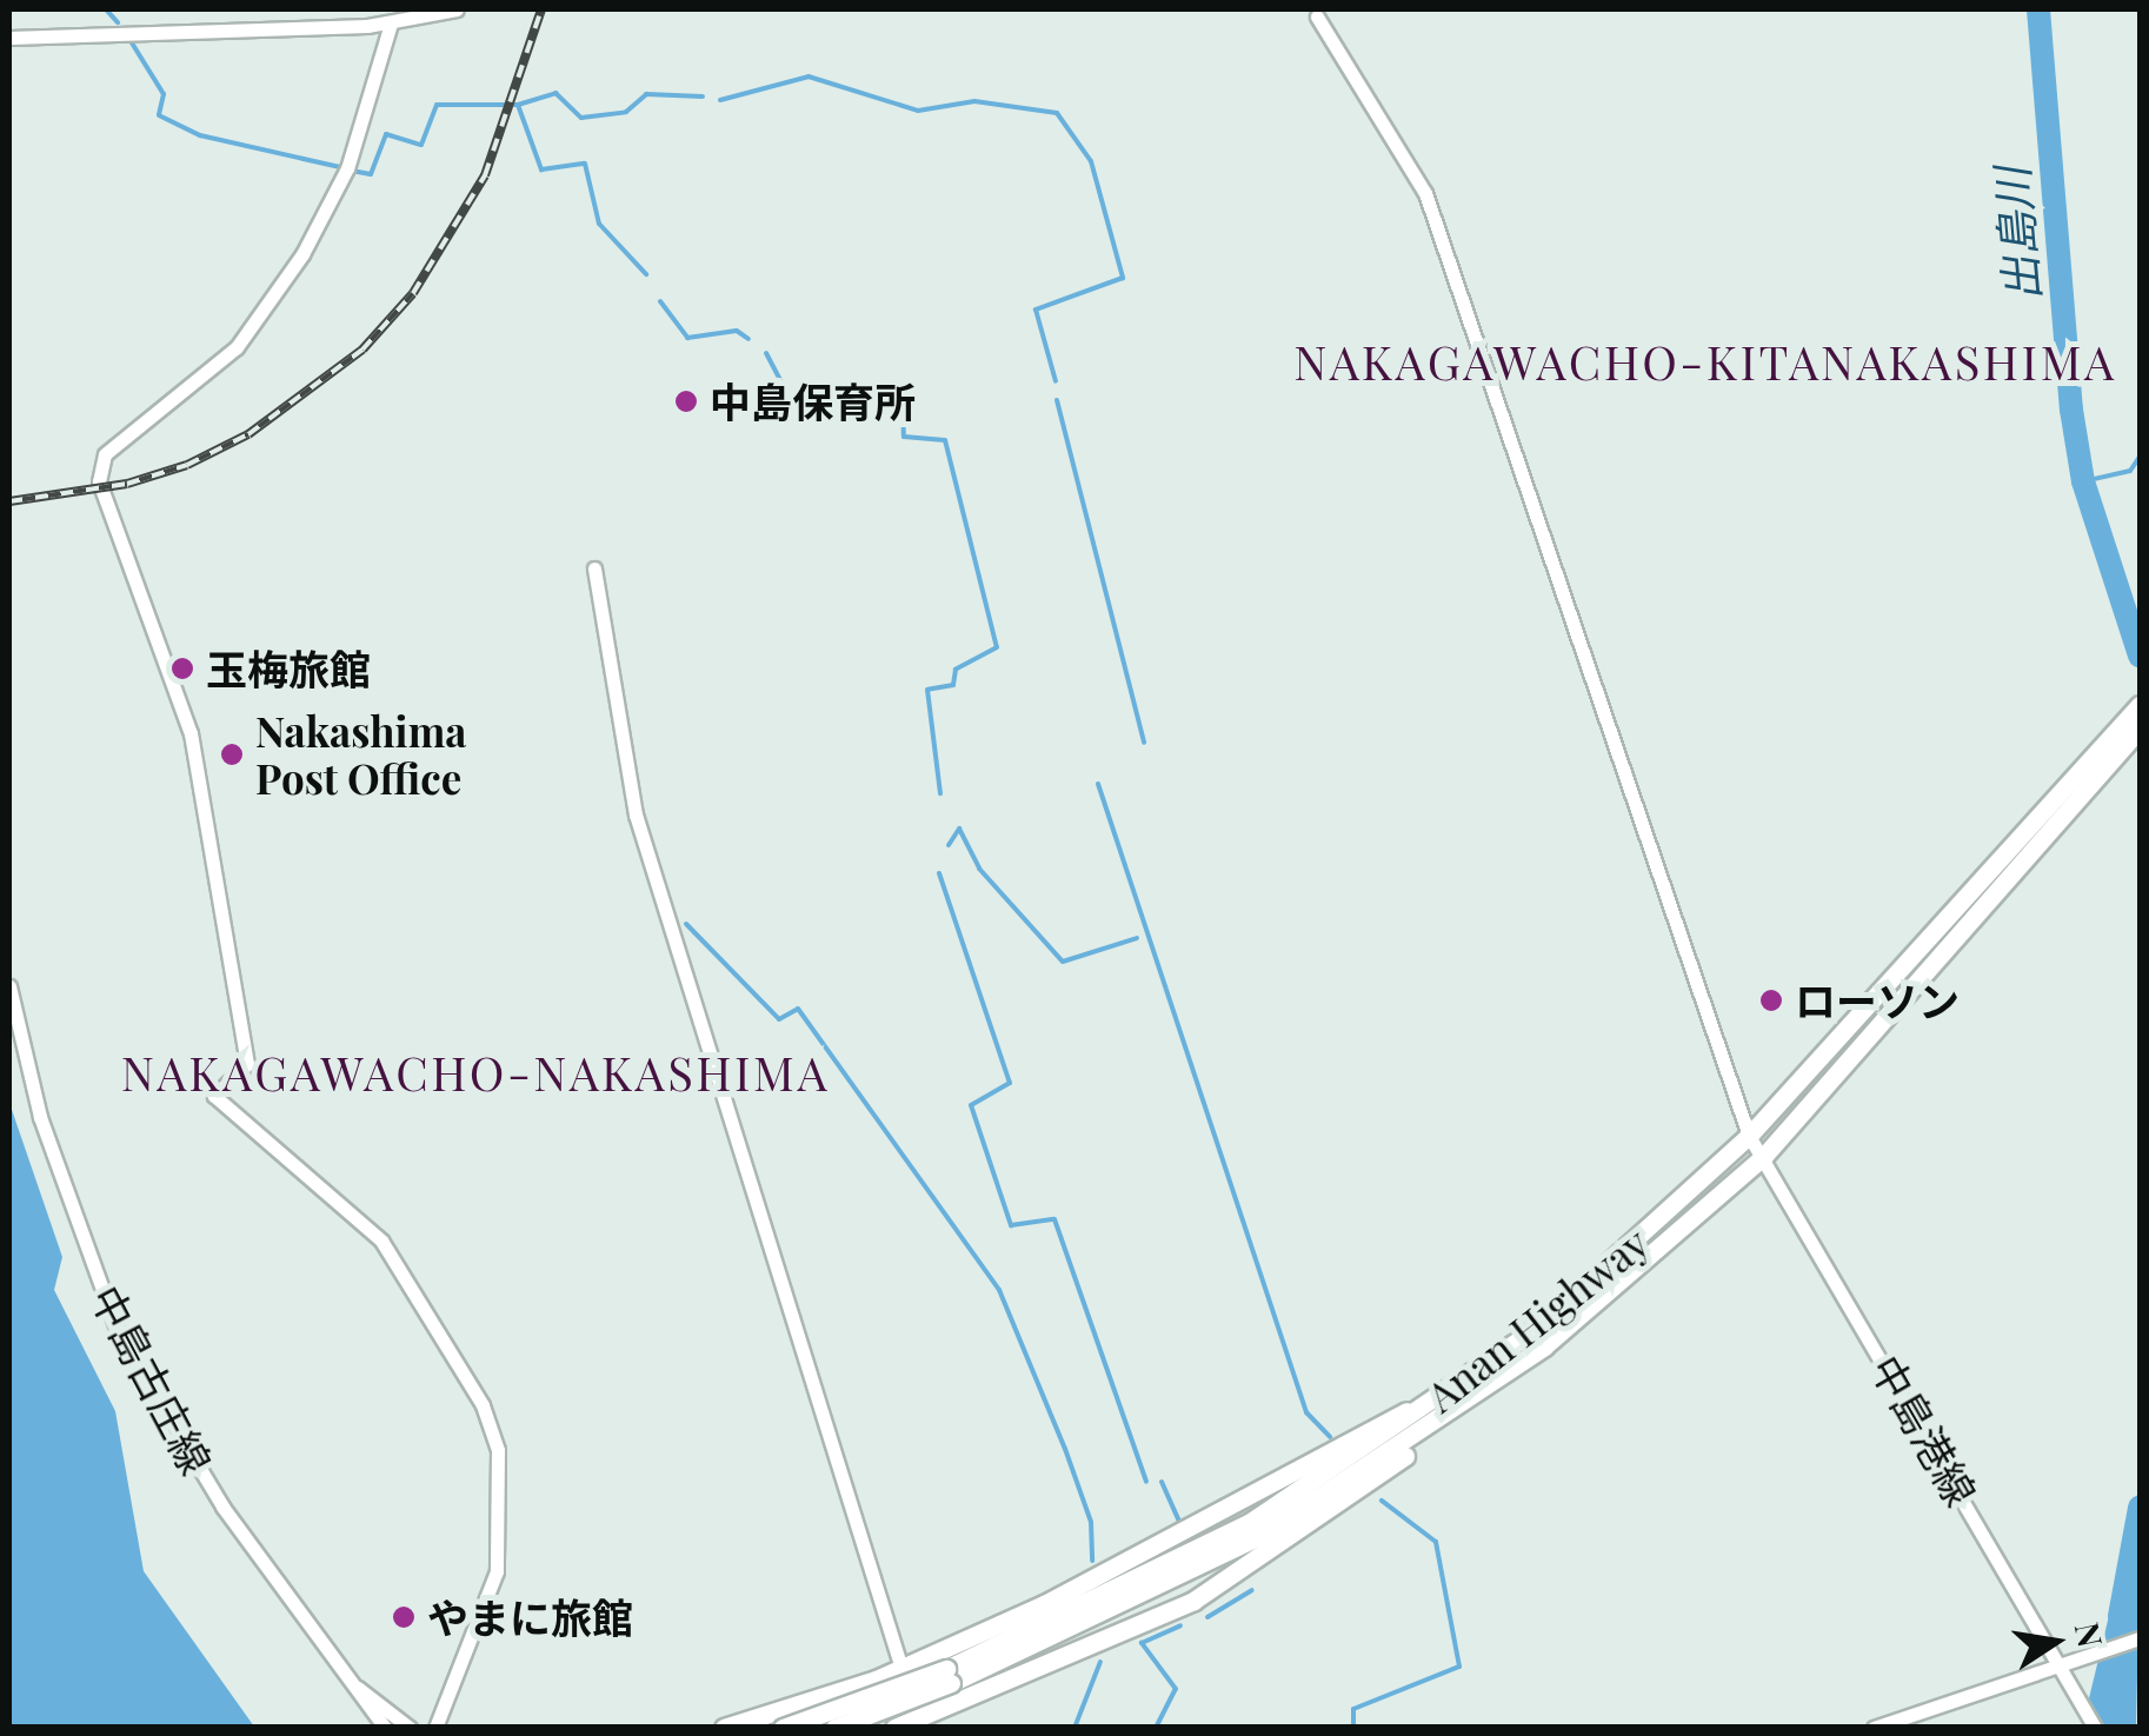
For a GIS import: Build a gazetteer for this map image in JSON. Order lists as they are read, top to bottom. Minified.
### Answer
{"streets":{"highway":["Anan Highway"],"main road":["中島古庄線","中島港線"]},"crossings":[["Anan Highway","中島港線"]],"districts":["NAKAGAWACHO-KITANAKASHIMA","NAKAGAWACHO-NAKASHIMA"],"water":["出島川"],"places":["中島保育所","玉梅旅館","Nakashima Post Office","ローソン","やまに旅館"],"north":"right"}
